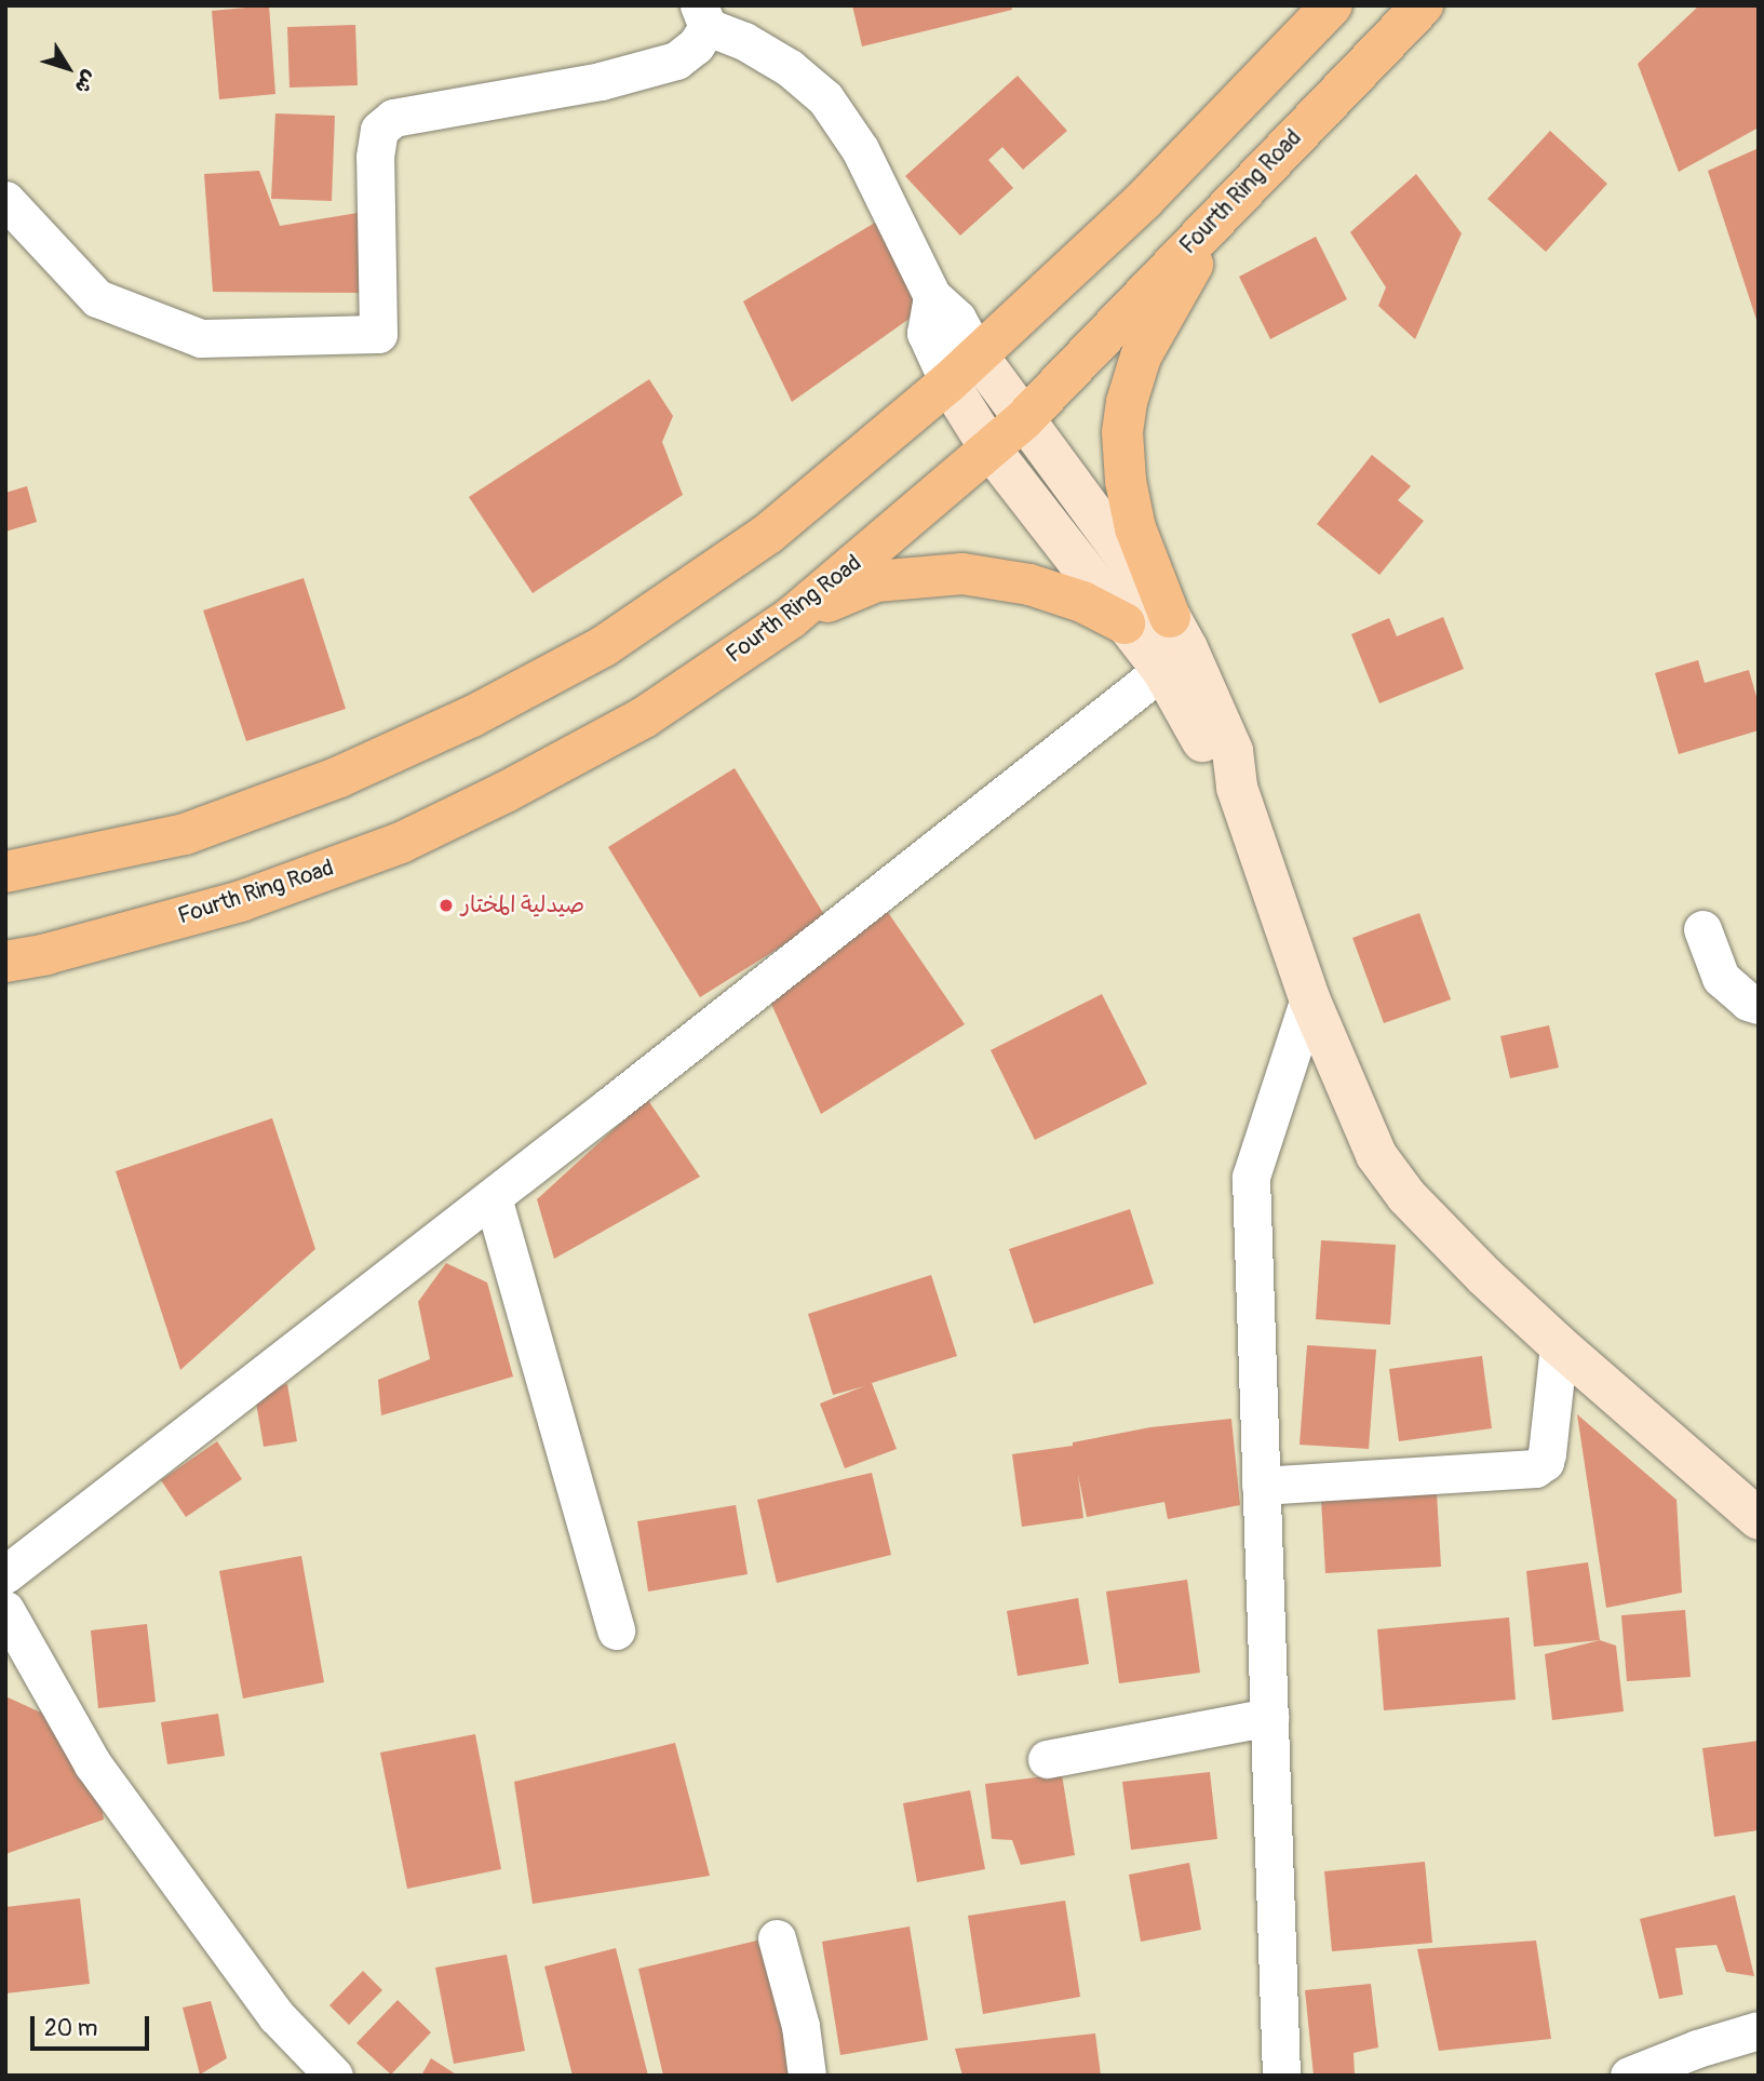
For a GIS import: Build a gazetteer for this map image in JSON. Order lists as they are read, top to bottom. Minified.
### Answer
{"streets":{"main road":["Fourth Ring Road"]},"places":["صيدلية المختار"],"scale_bar":"20 m","north":"bottom right"}
